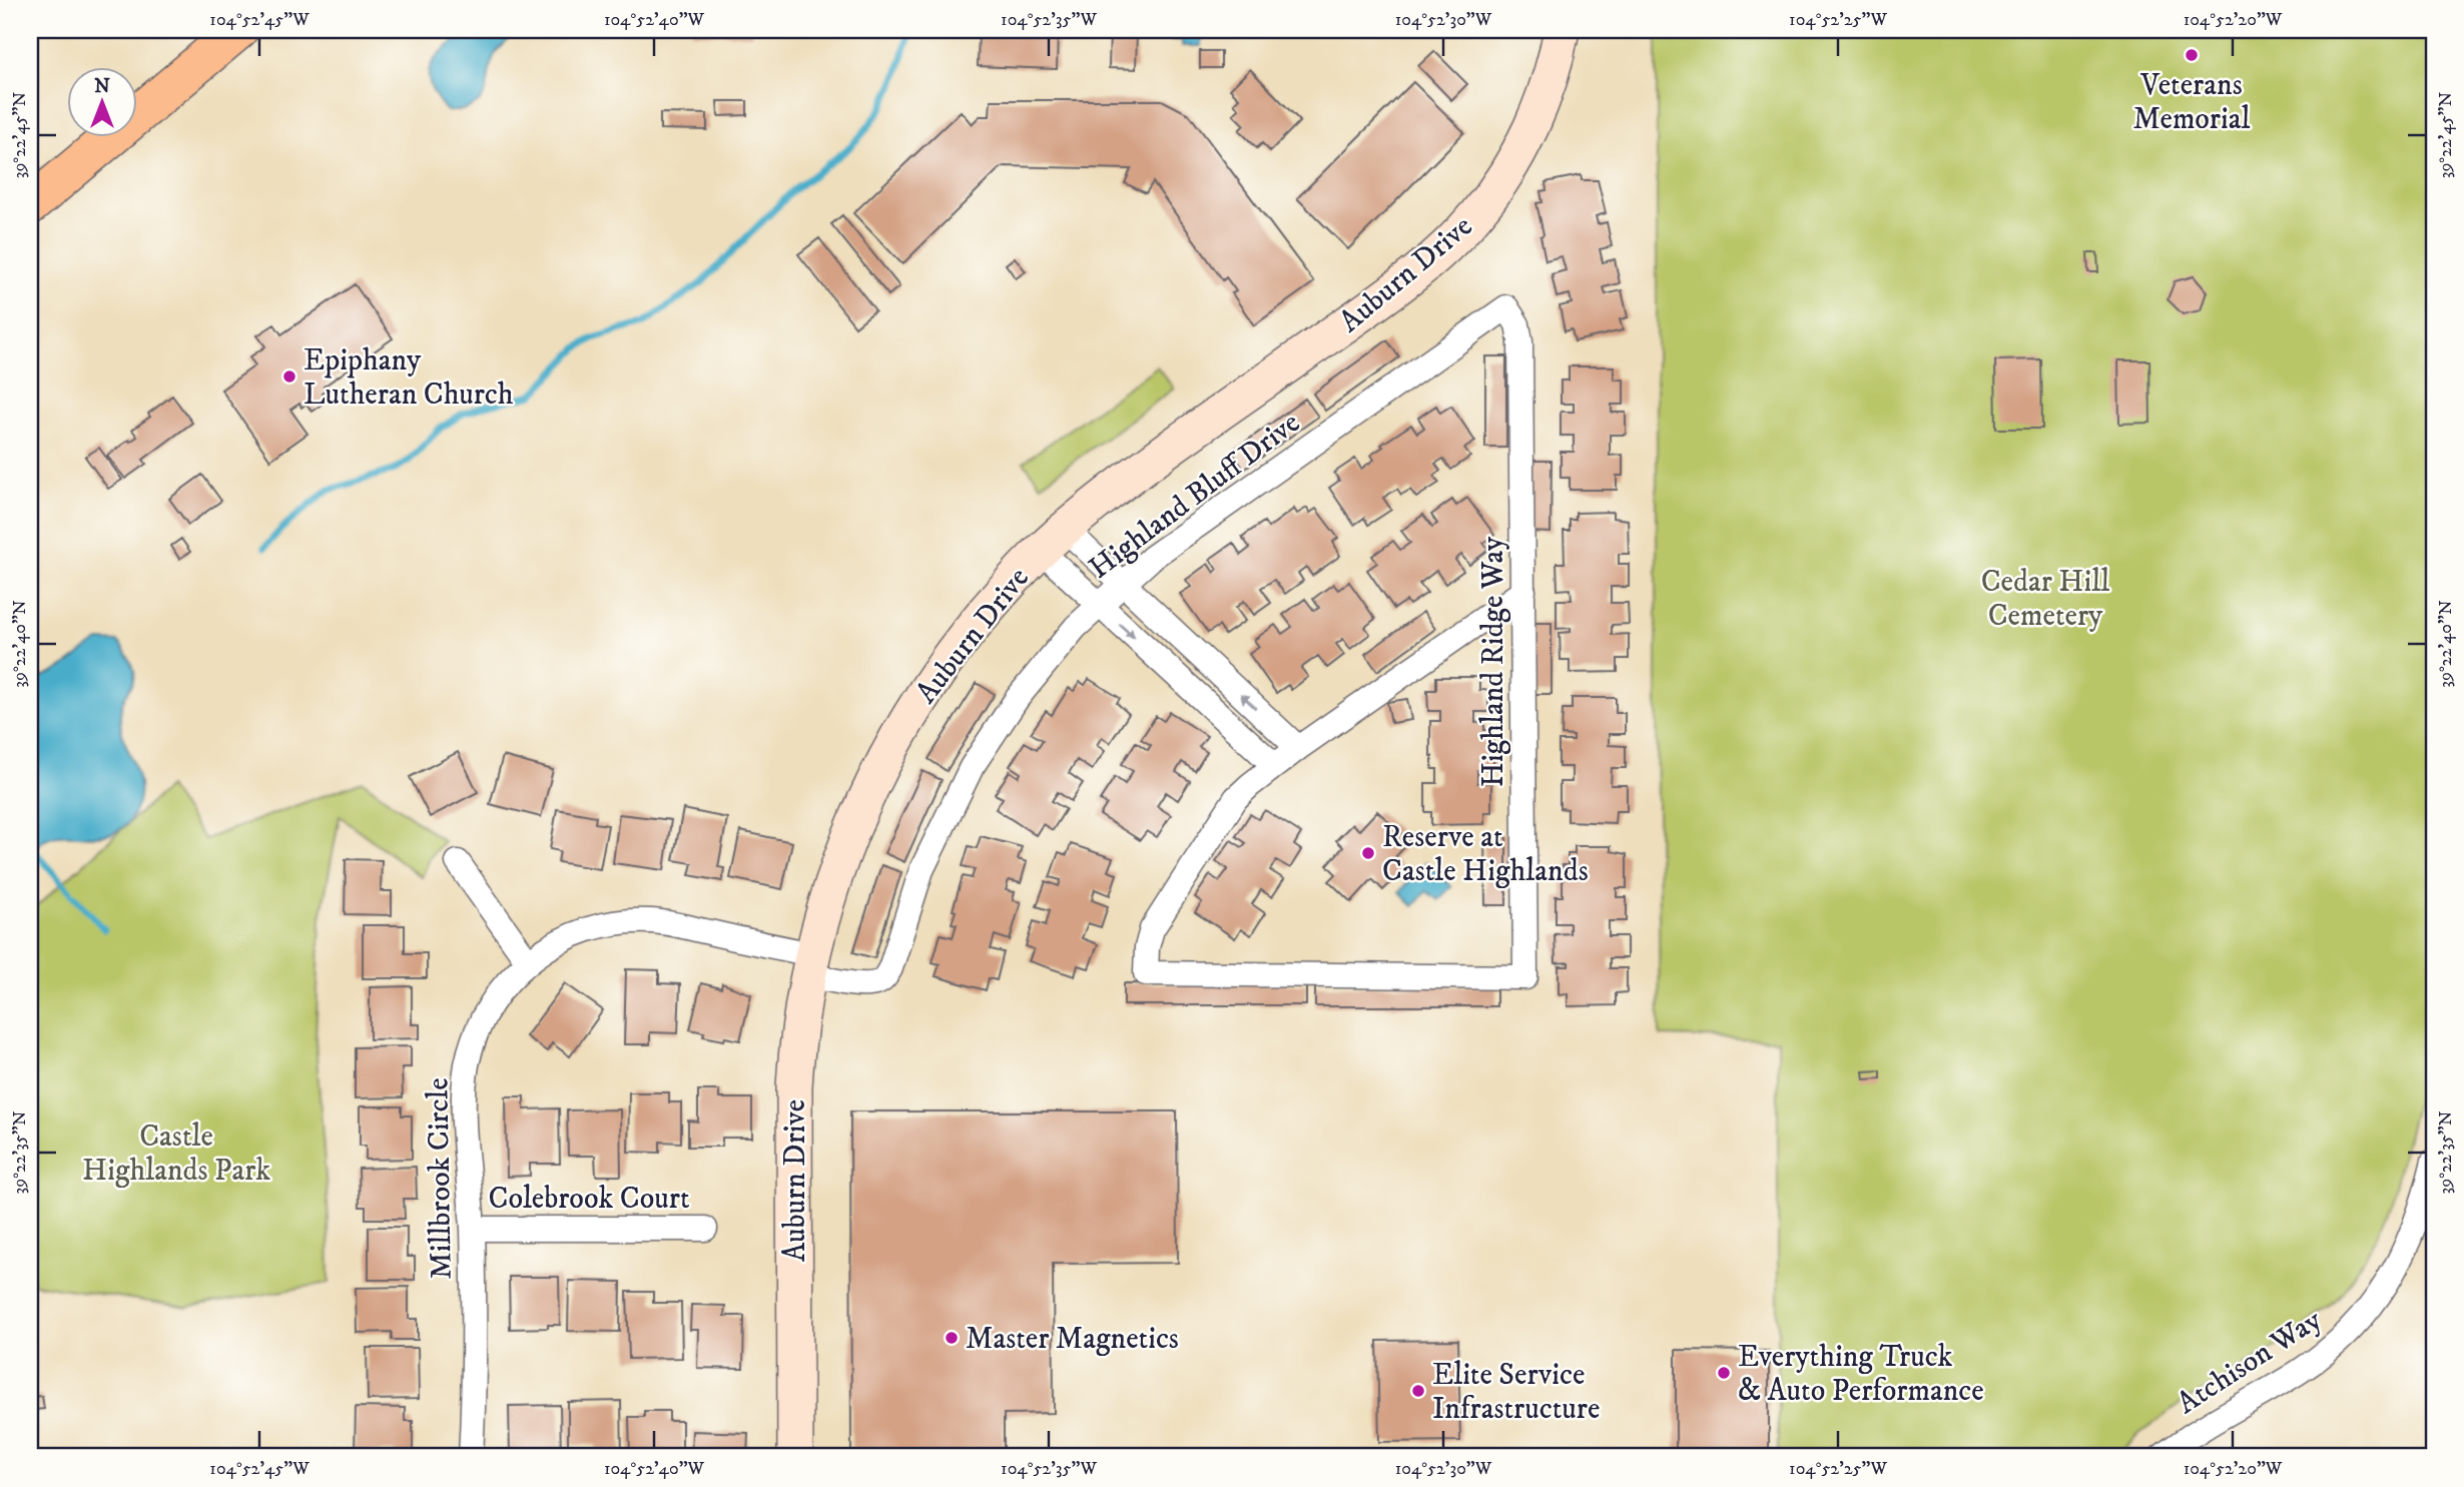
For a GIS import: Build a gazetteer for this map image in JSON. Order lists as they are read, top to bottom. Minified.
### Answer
{"streets":{"street":["Auburn Drive","Highland Bluff Drive","Highland Ridge Way","Millbrook Circle","Colebrook Court","Atchison Way"]},"crossings":[["Auburn Drive","Highland Bluff Drive"],["Auburn Drive","Millbrook Circle"],["Highland Bluff Drive","Highland Ridge Way"],["Highland Bluff Drive","Millbrook Circle"],["Millbrook Circle","Colebrook Court"]],"parks":["Cedar Hill Cemetery","Castle Highlands Park"],"places":["Veterans Memorial","Epiphany Lutheran Church","Reserve at Castle Highlands","Master Magnetics","Everything Truck & Auto Performance","Elite Service Infrastructure"],"north":"top","coordinates":["104°52'45\"W","104°52'40\"W","104°52'35\"W","104°52'30\"W","104°52'25\"W","104°52'20\"W","39°22'45\"N","39°22'40\"N","39°22'35\"N"]}
